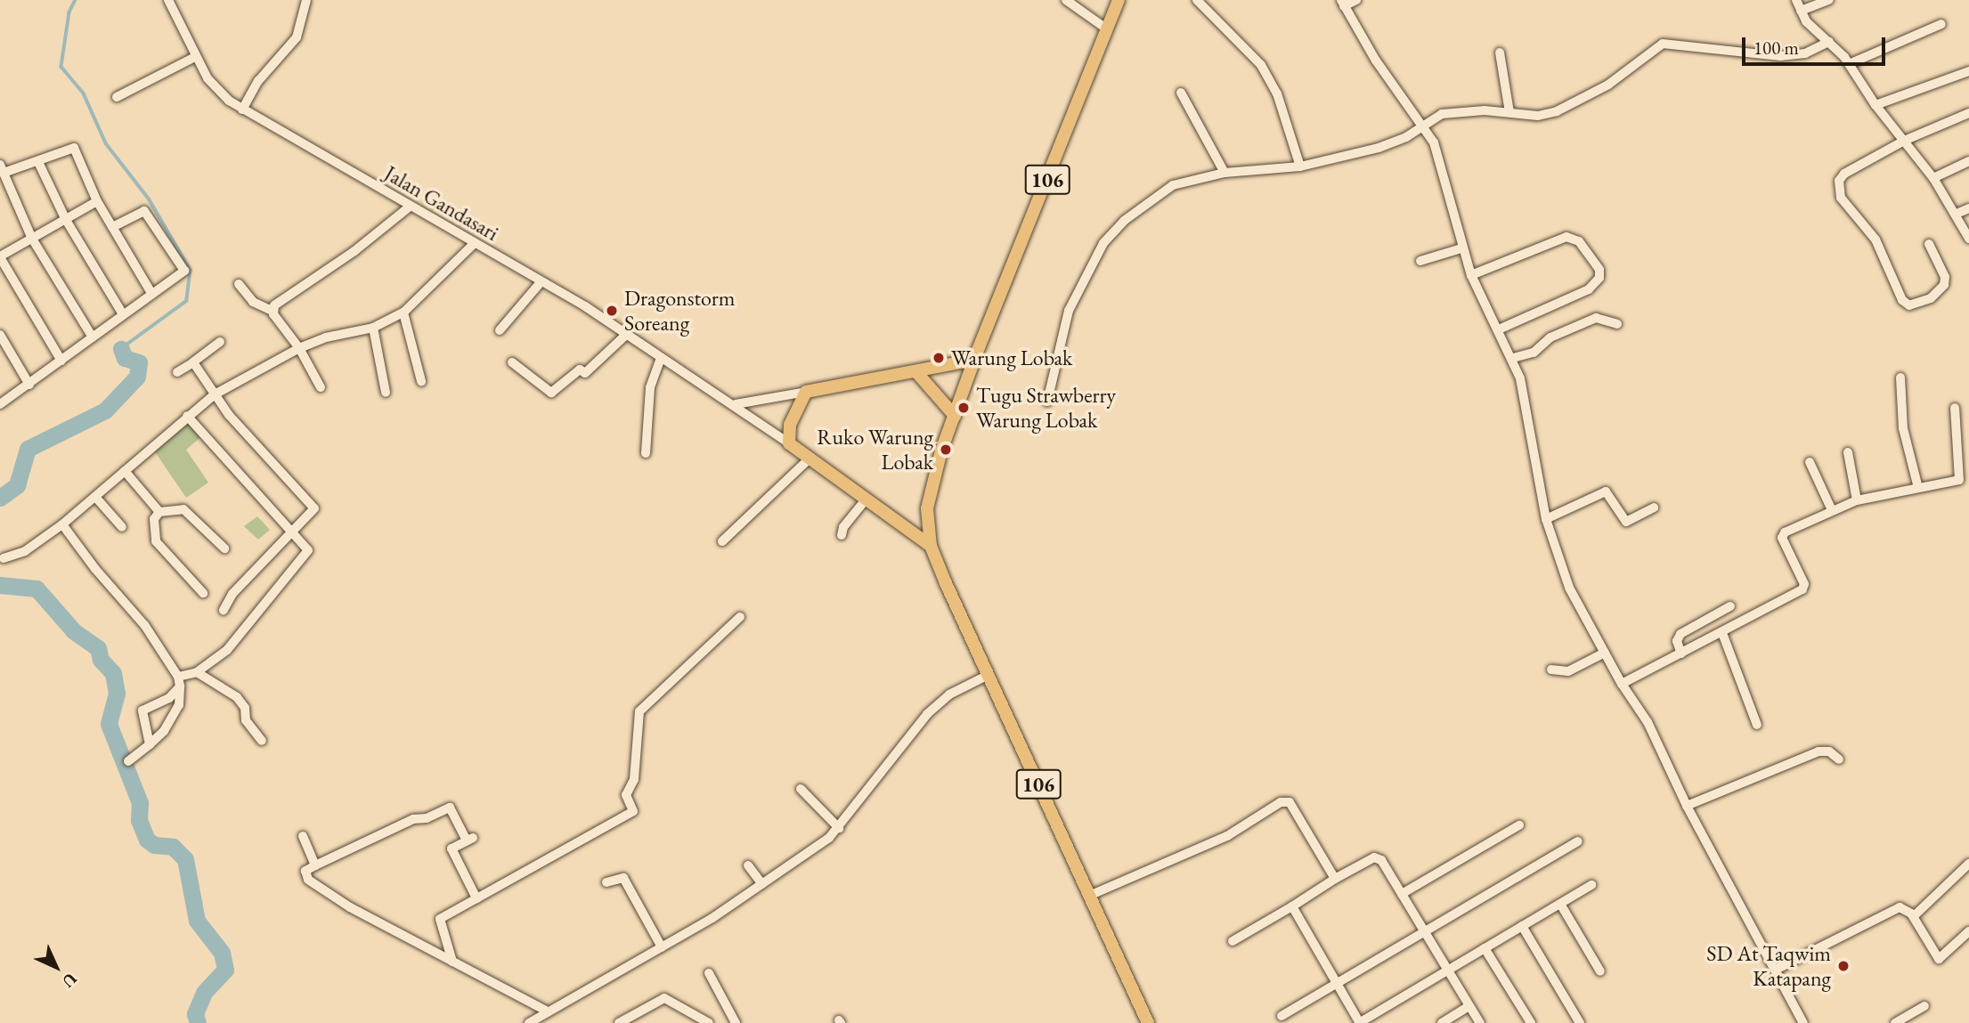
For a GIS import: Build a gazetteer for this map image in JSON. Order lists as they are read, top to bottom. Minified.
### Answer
{"streets":{"main road":["106"],"street":["Jalan Gandasari"]},"places":["Dragonstorm Soreang","Warung Lobak","Tugu Strawberry Warung Lobak","Ruko Warung Lobak","SD At Taqwim Katapang"],"scale_bar":"100 m","north":"bottom right"}
